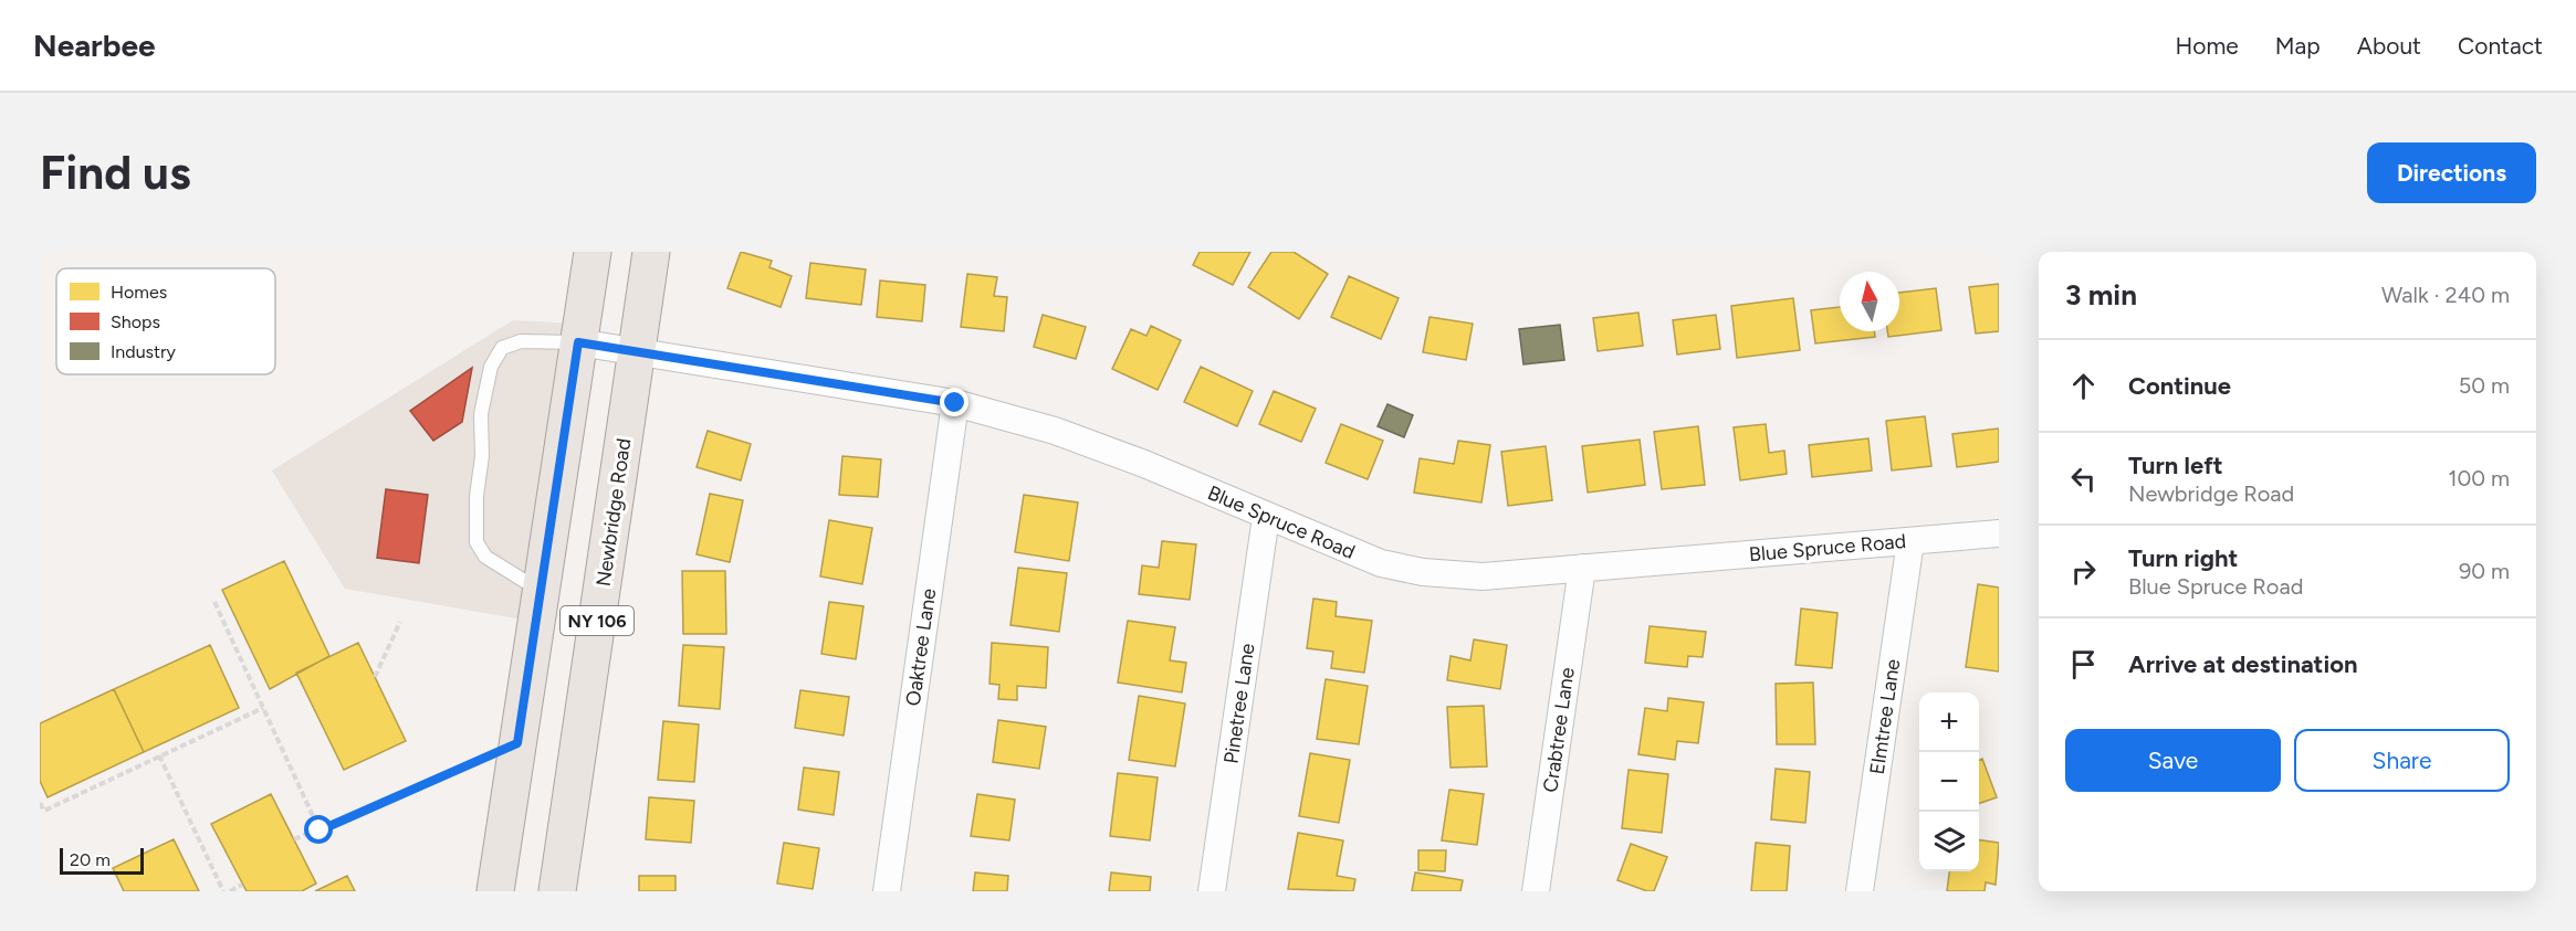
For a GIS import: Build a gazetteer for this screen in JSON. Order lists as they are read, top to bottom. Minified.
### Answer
{"streets":{"main road":["Newbridge Road","NY 106"],"street":["Blue Spruce Road","Oaktree Lane","Pinetree Lane","Elmtree Lane","Crabtree Lane"]},"crossings":[["Newbridge Road","Blue Spruce Road"],["Blue Spruce Road","NY 106"],["Blue Spruce Road","Oaktree Lane"],["Blue Spruce Road","Pinetree Lane"],["Blue Spruce Road","Elmtree Lane"],["Blue Spruce Road","Crabtree Lane"]],"legend":["Homes","Shops","Industry"],"scale_bar":"20 m","north":"top","page":{"header":"Nearbee","nav":["Home","Map","About","Contact"],"buttons":["Directions",["Save","Share"]],"title":"Find us","heading":["3 min","Walk · 240 m"],"list":[["Continue","50 m"],["Turn left","Newbridge Road","100 m"],["Turn right","Blue Spruce Road","90 m"],"Arrive at destination"],"map_buttons":["+","−"],"scale":"20 m"}}
